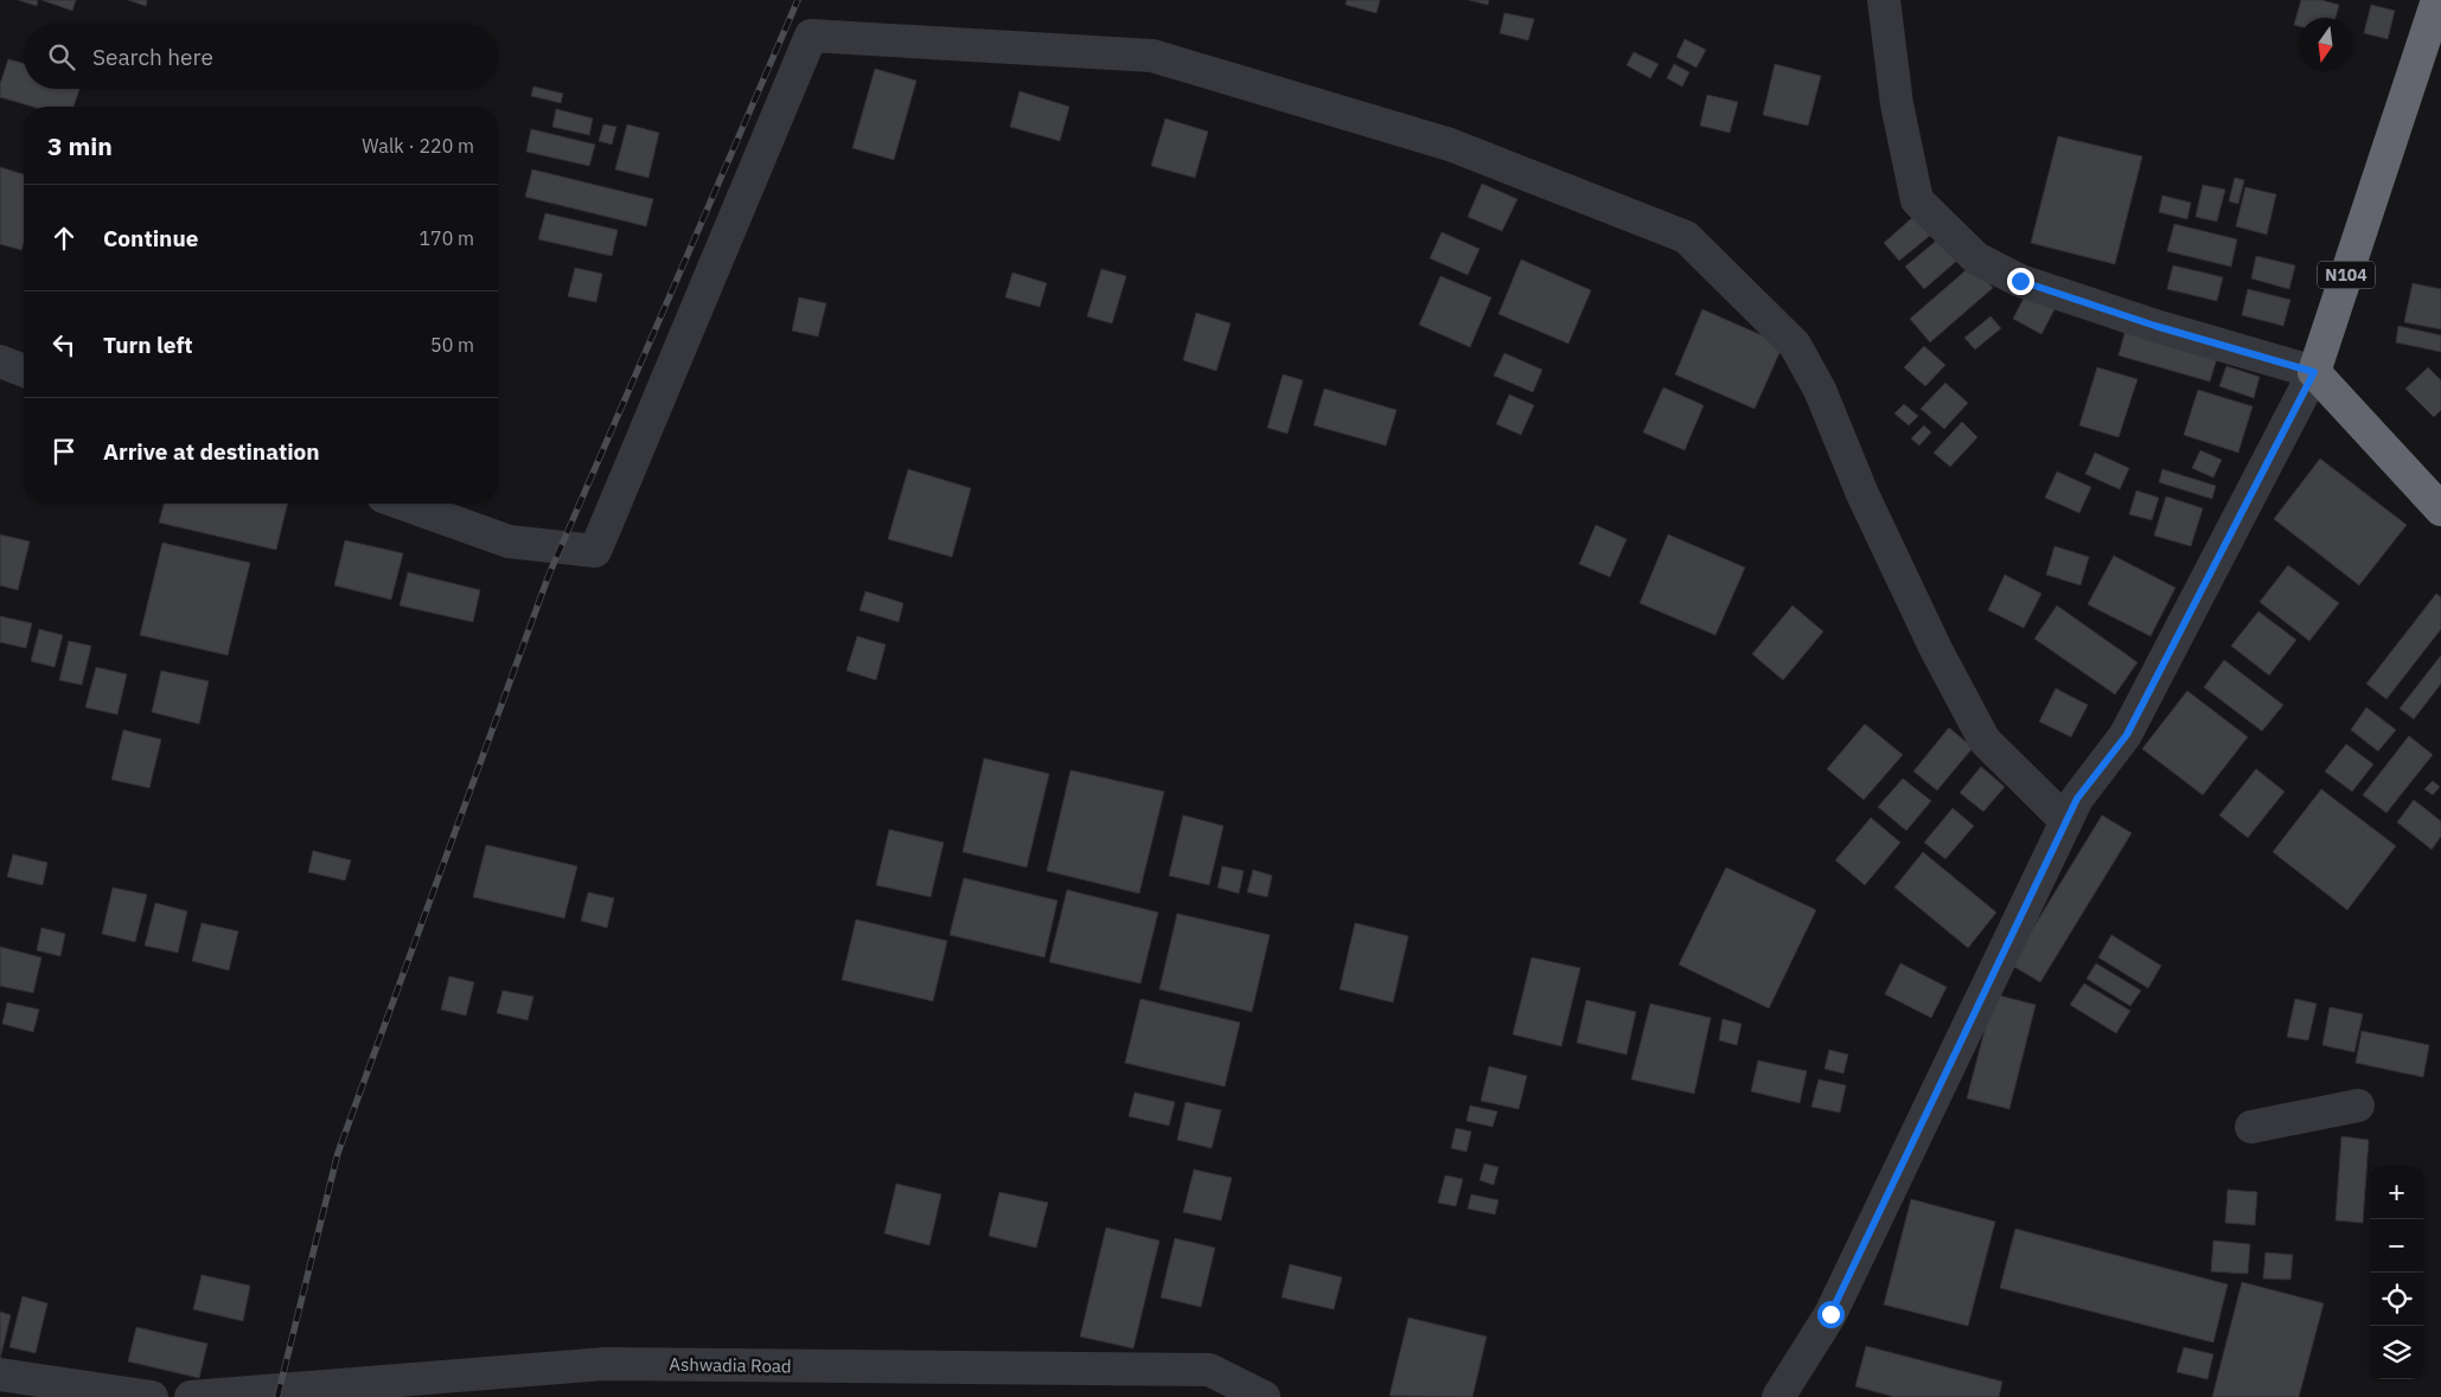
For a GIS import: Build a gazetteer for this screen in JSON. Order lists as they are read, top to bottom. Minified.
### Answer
{"streets":{"highway":["N104"],"street":["Ashwadia Road"]},"north":"bottom","page":{"search":"Search here","heading":["3 min","Walk · 220 m"],"list":[["Continue","170 m"],["Turn left","50 m"],"Arrive at destination"],"map_buttons":["+","−"]}}
